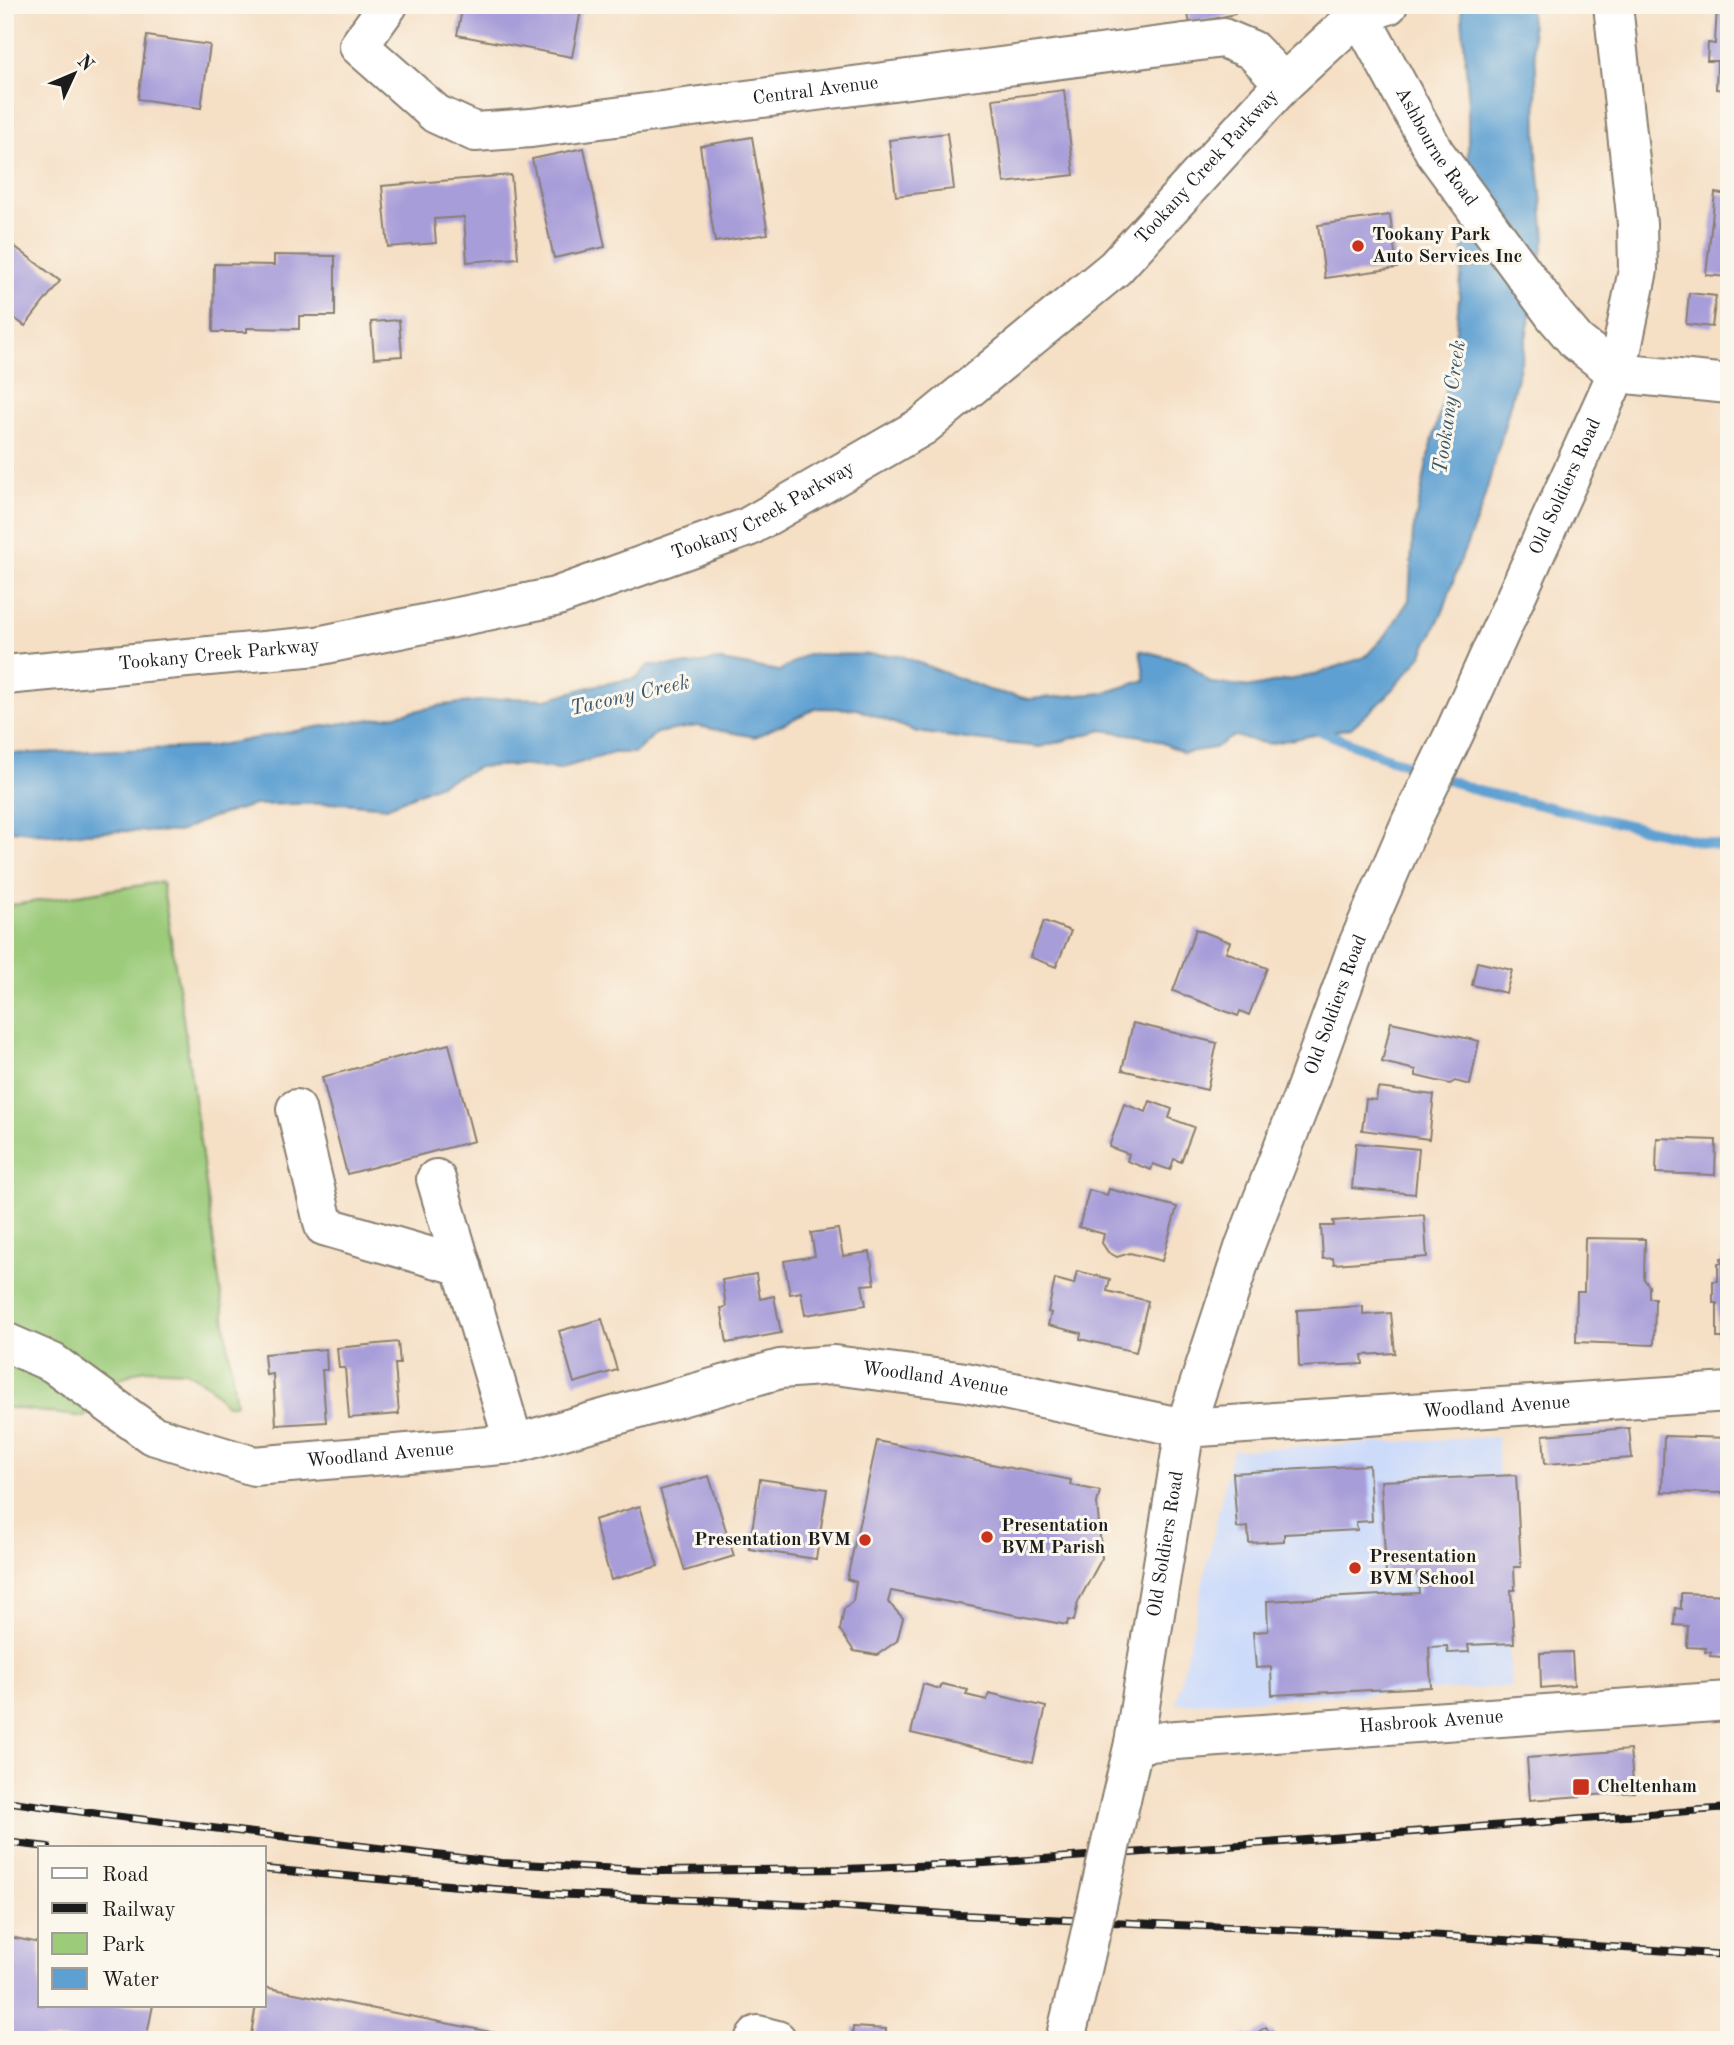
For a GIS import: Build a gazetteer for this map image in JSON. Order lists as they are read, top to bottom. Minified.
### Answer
{"streets":{"street":["Central Avenue","Ashbourne Road","Tookany Creek Parkway","Old Soldiers Road","Woodland Avenue","Hasbrook Avenue"]},"crossings":[["Central Avenue","Tookany Creek Parkway"],["Ashbourne Road","Tookany Creek Parkway"],["Ashbourne Road","Old Soldiers Road"],["Old Soldiers Road","Woodland Avenue"],["Old Soldiers Road","Hasbrook Avenue"]],"water":["Tookany Creek","Tacony Creek"],"places":{"other":["Tookany Park Auto Services Inc","Presentation BVM Parish","Presentation BVM","Presentation BVM School"],"transit":["Cheltenham"]},"legend":["Road","Railway","Park","Water"],"north":"top right"}
